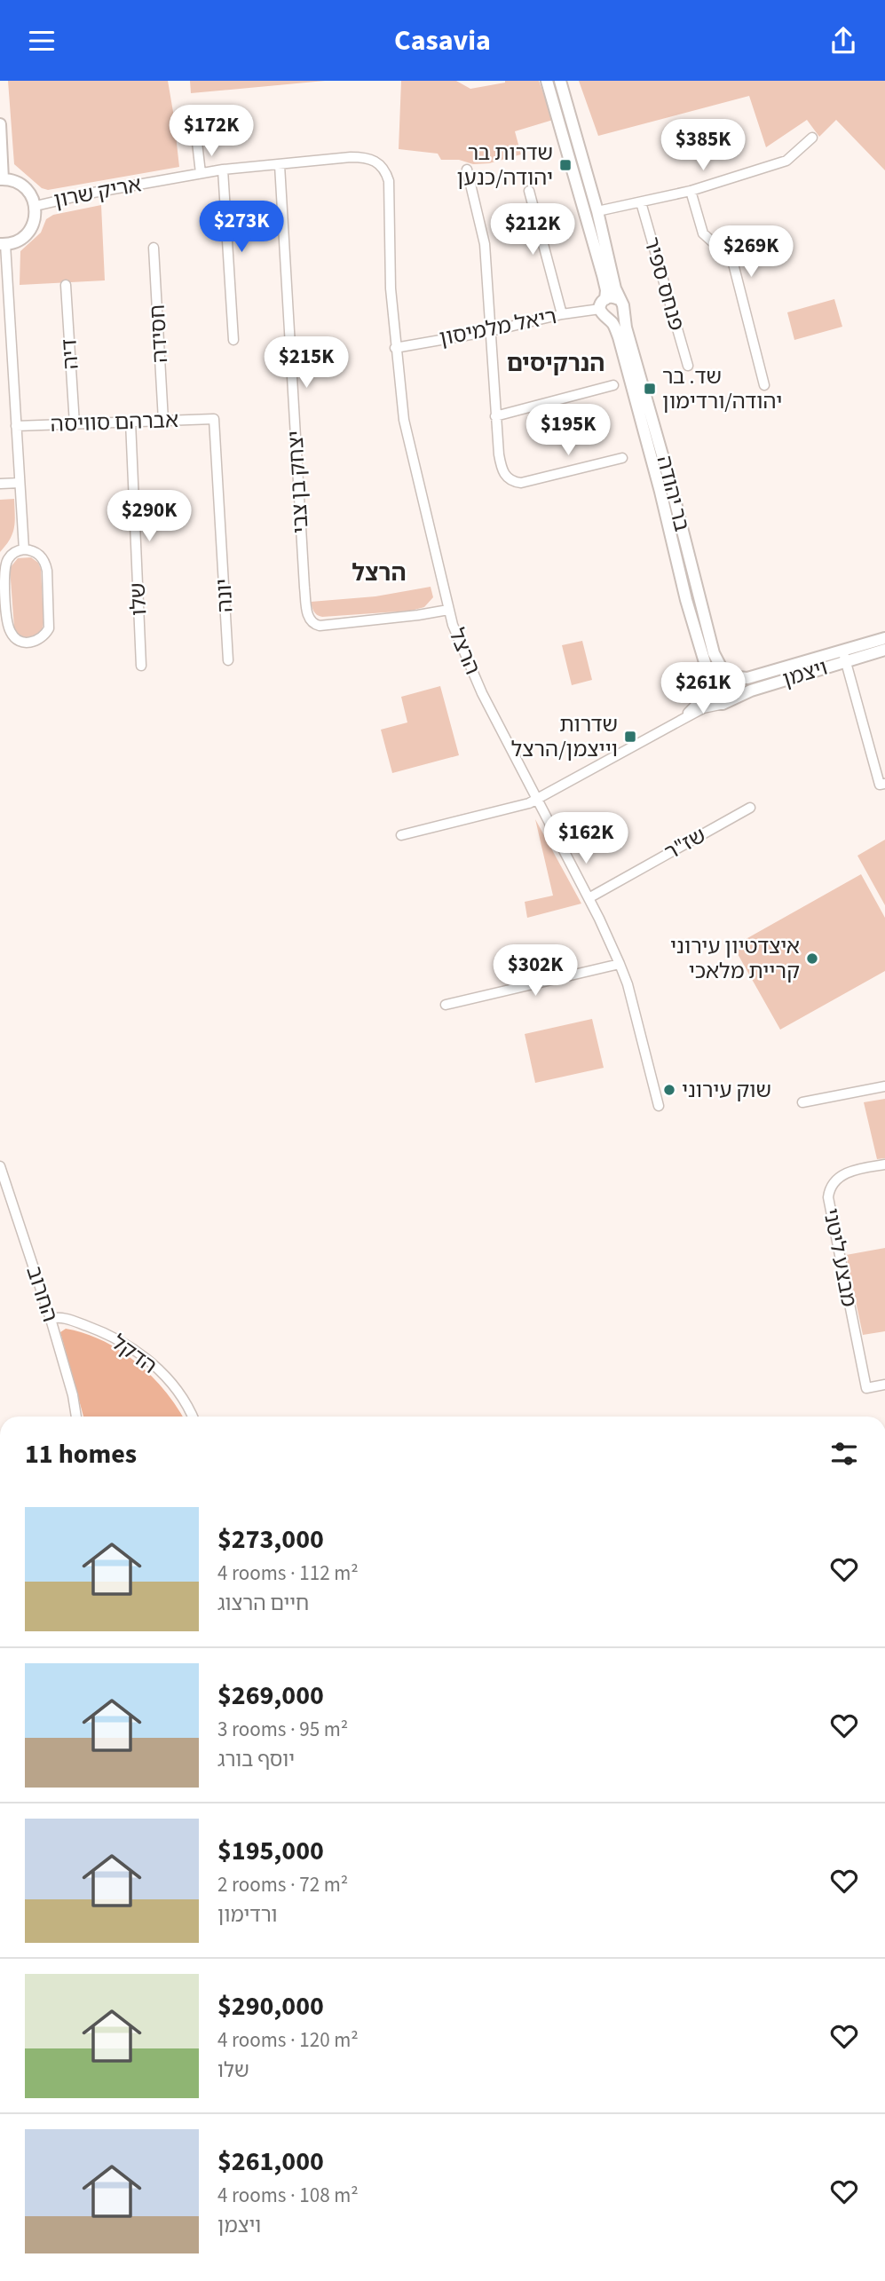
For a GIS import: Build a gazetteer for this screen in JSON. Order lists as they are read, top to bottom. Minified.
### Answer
{"streets":{"street":["אריק שרון","פנחס ספיר","ריאל מלמיסון","חסידה","דיה","אברהם סוויסה","יצחק בן צבי","בר יהודה","יונה","שלו","הרצל","ויצמן","שז\"ר","מבצע ליטני","החרוב","הדקל"]},"crossings":[["אריק שרון","יצחק בן צבי"],["אריק שרון","הרצל"],["ריאל מלמיסון","בר יהודה"],["ריאל מלמיסון","הרצל"],["חסידה","אברהם סוויסה"],["דיה","אברהם סוויסה"],["אברהם סוויסה","יונה"],["אברהם סוויסה","שלו"],["יצחק בן צבי","הרצל"],["בר יהודה","ויצמן"],["הרצל","ויצמן"],["הרצל","שז\"ר"],["החרוב","הדקל"]],"districts":["הנרקיסים","הרצל"],"places":{"transit":["שדרות בר יהודה/כנען","שד. בר יהודה/ורדימון","שדרות וייצמן/הרצל"],"other":["איצדטיון עירוני קריית מלאכי","שוק עירוני"]},"page":{"header":"Casavia","price":["$172K","$385K","$273K","$212K","$269K","$215K","$195K","$290K","$261K","$162K","$302K"],"heading":"11 homes","list":[{"name":"$273,000","note":"4 rooms · 112 m² · חיים הרצוג"},{"name":"$269,000","note":"3 rooms · 95 m² · יוסף בורג"},{"name":"$195,000","note":"2 rooms · 72 m² · ורדימון"},{"name":"$290,000","note":"4 rooms · 120 m² · שלו"},{"name":"$261,000","note":"4 rooms · 108 m² · ויצמן"}]}}
